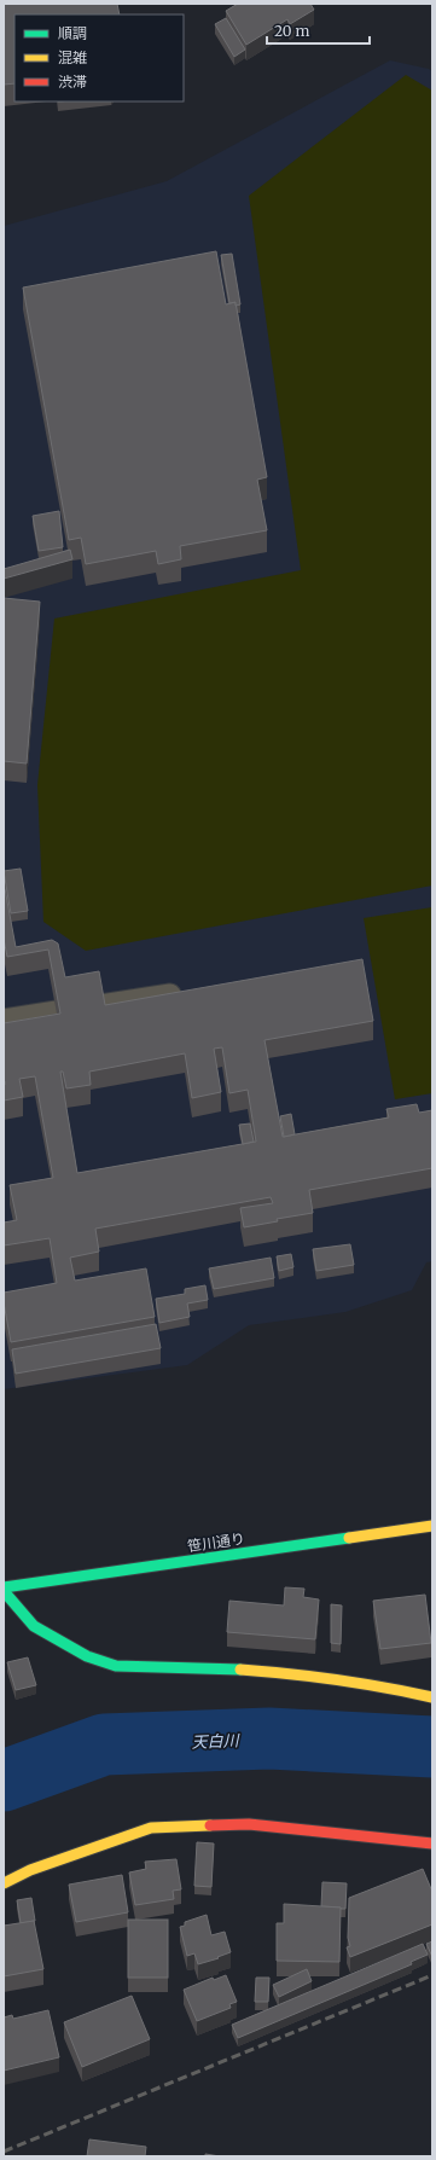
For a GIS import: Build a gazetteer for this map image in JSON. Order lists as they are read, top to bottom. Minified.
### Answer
{"streets":{"street":["笹川通り"]},"water":["天白川"],"legend":["順調","混雑","渋滞"],"scale_bar":"20 m"}
